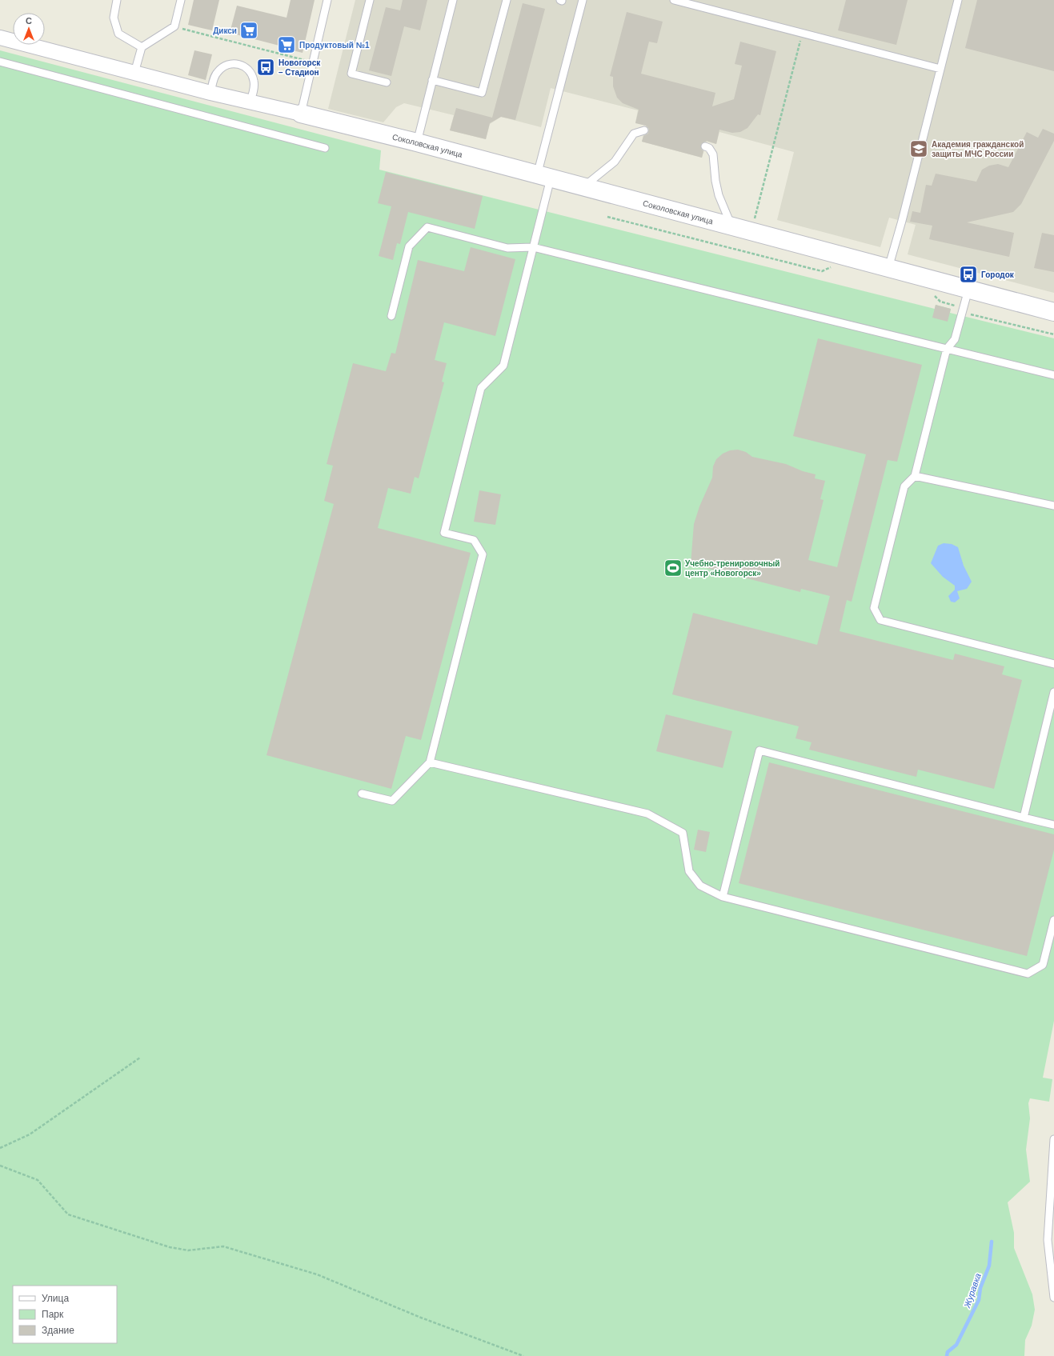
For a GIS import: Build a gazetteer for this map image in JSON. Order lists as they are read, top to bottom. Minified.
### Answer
{"streets":{"street":["Соколовская улица"]},"water":["Журавка"],"places":{"supermarket":["Дикси","Продуктовый №1"],"bus stop":["Новогорск – Стадион","Городок"],"school or university":["Академия гражданской защиты МЧС России"],"sports":["Учебно-тренировочный центр «Новогорск»"]},"legend":["Улица","Парк","Здание"],"north":"top"}
